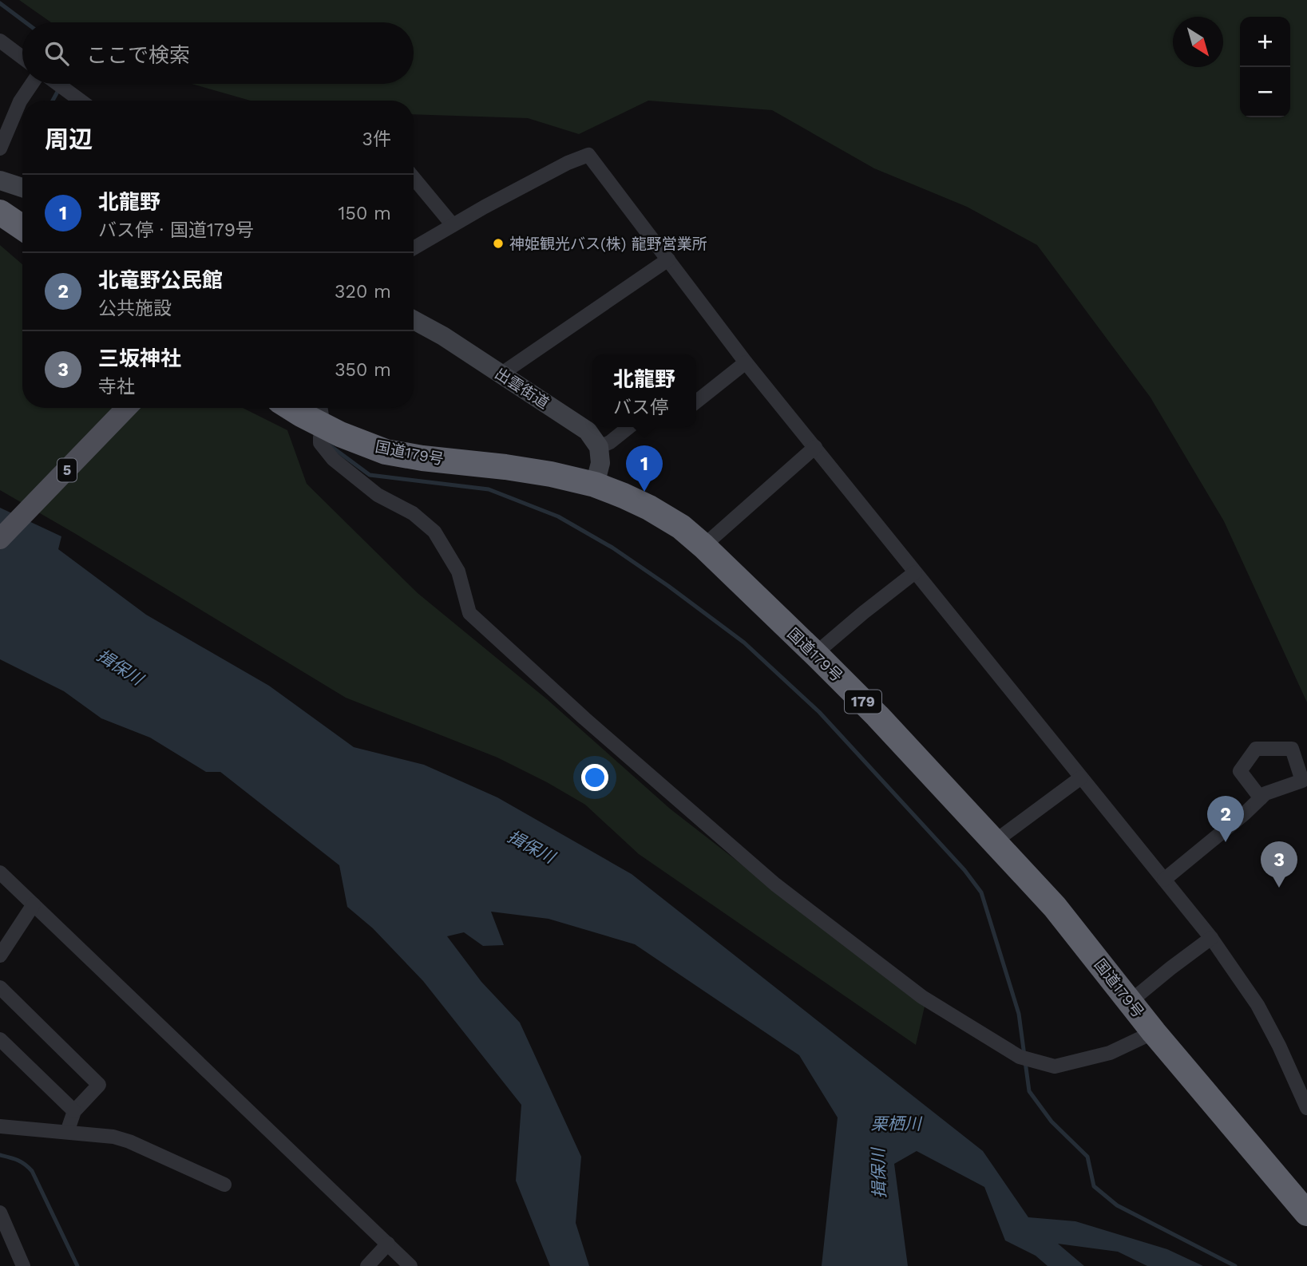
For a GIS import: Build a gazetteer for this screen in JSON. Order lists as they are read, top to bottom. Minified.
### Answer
{"streets":{"highway":["国道179号","179"],"main road":["5"],"street":["出雲街道"]},"water":["揖保川","栗栖川"],"places":["神姫観光バス(株) 龍野営業所"],"north":"bottom right","page":{"map_buttons":["+","−"],"search":"ここで検索","heading":["周辺","3件"],"list":[{"mark":"1","name":"北龍野","note":"バス停 · 国道179号","value":"150 m"},{"mark":"2","name":"北竜野公民館","note":"公共施設","value":"320 m"},{"mark":"3","name":"三坂神社","note":"寺社","value":"350 m"}],"popup":["北龍野","バス停"],"pins":["1","2","3"]}}
